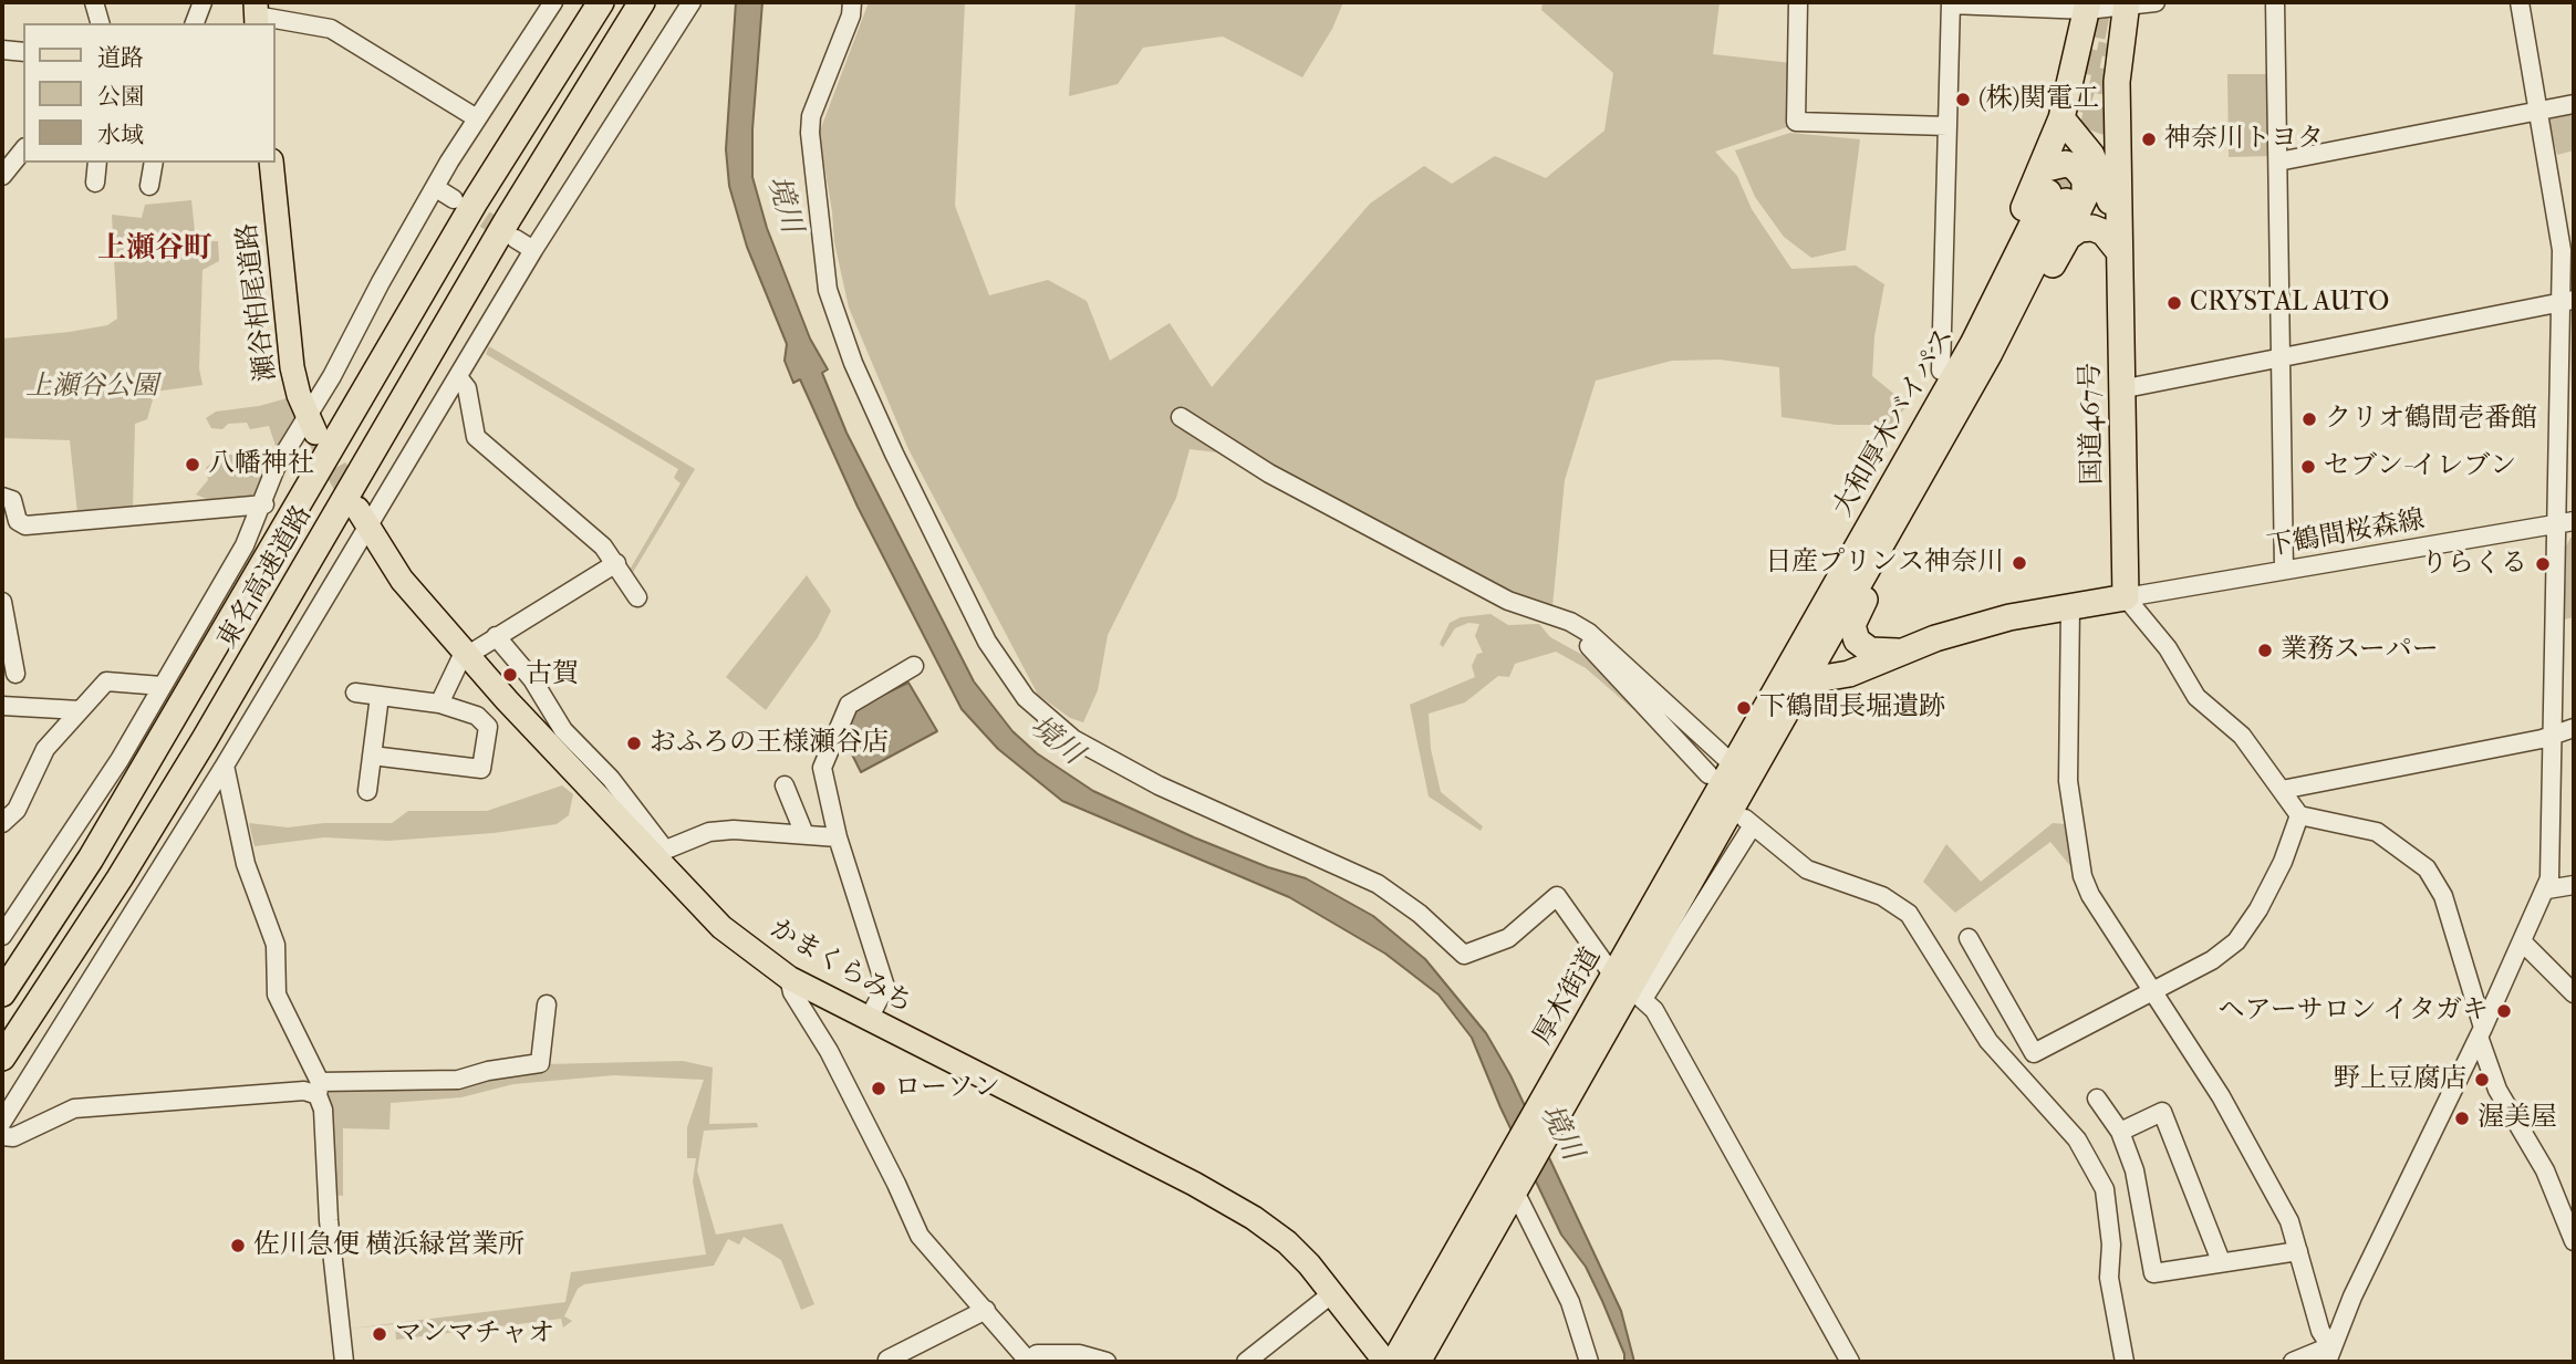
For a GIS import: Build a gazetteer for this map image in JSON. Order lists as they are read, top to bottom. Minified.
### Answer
{"streets":{"highway":["大和厚木バイパス","国道467号","東名高速道路","厚木街道"],"main road":["瀬谷柏尾道路","かまくらみち"],"street":["下鶴間桜森線"]},"crossings":[["大和厚木バイパス","厚木街道"],["国道467号","下鶴間桜森線"]],"districts":["上瀬谷町"],"water":["境川"],"parks":["上瀬谷公園"],"places":["(株)関電工","神奈川トヨタ","CRYSTAL AUTO","クリオ鶴間壱番館","八幡神社","セブン-イレブン","日産プリンス神奈川","りらくる","業務スーパー","古賀","下鶴間長堀遺跡","おふろの王様瀬谷店","ヘアーサロン イタガキ","野上豆腐店","ローソン","渥美屋","佐川急便 横浜緑営業所","マンマチャオ"],"legend":["道路","公園","水域"]}
